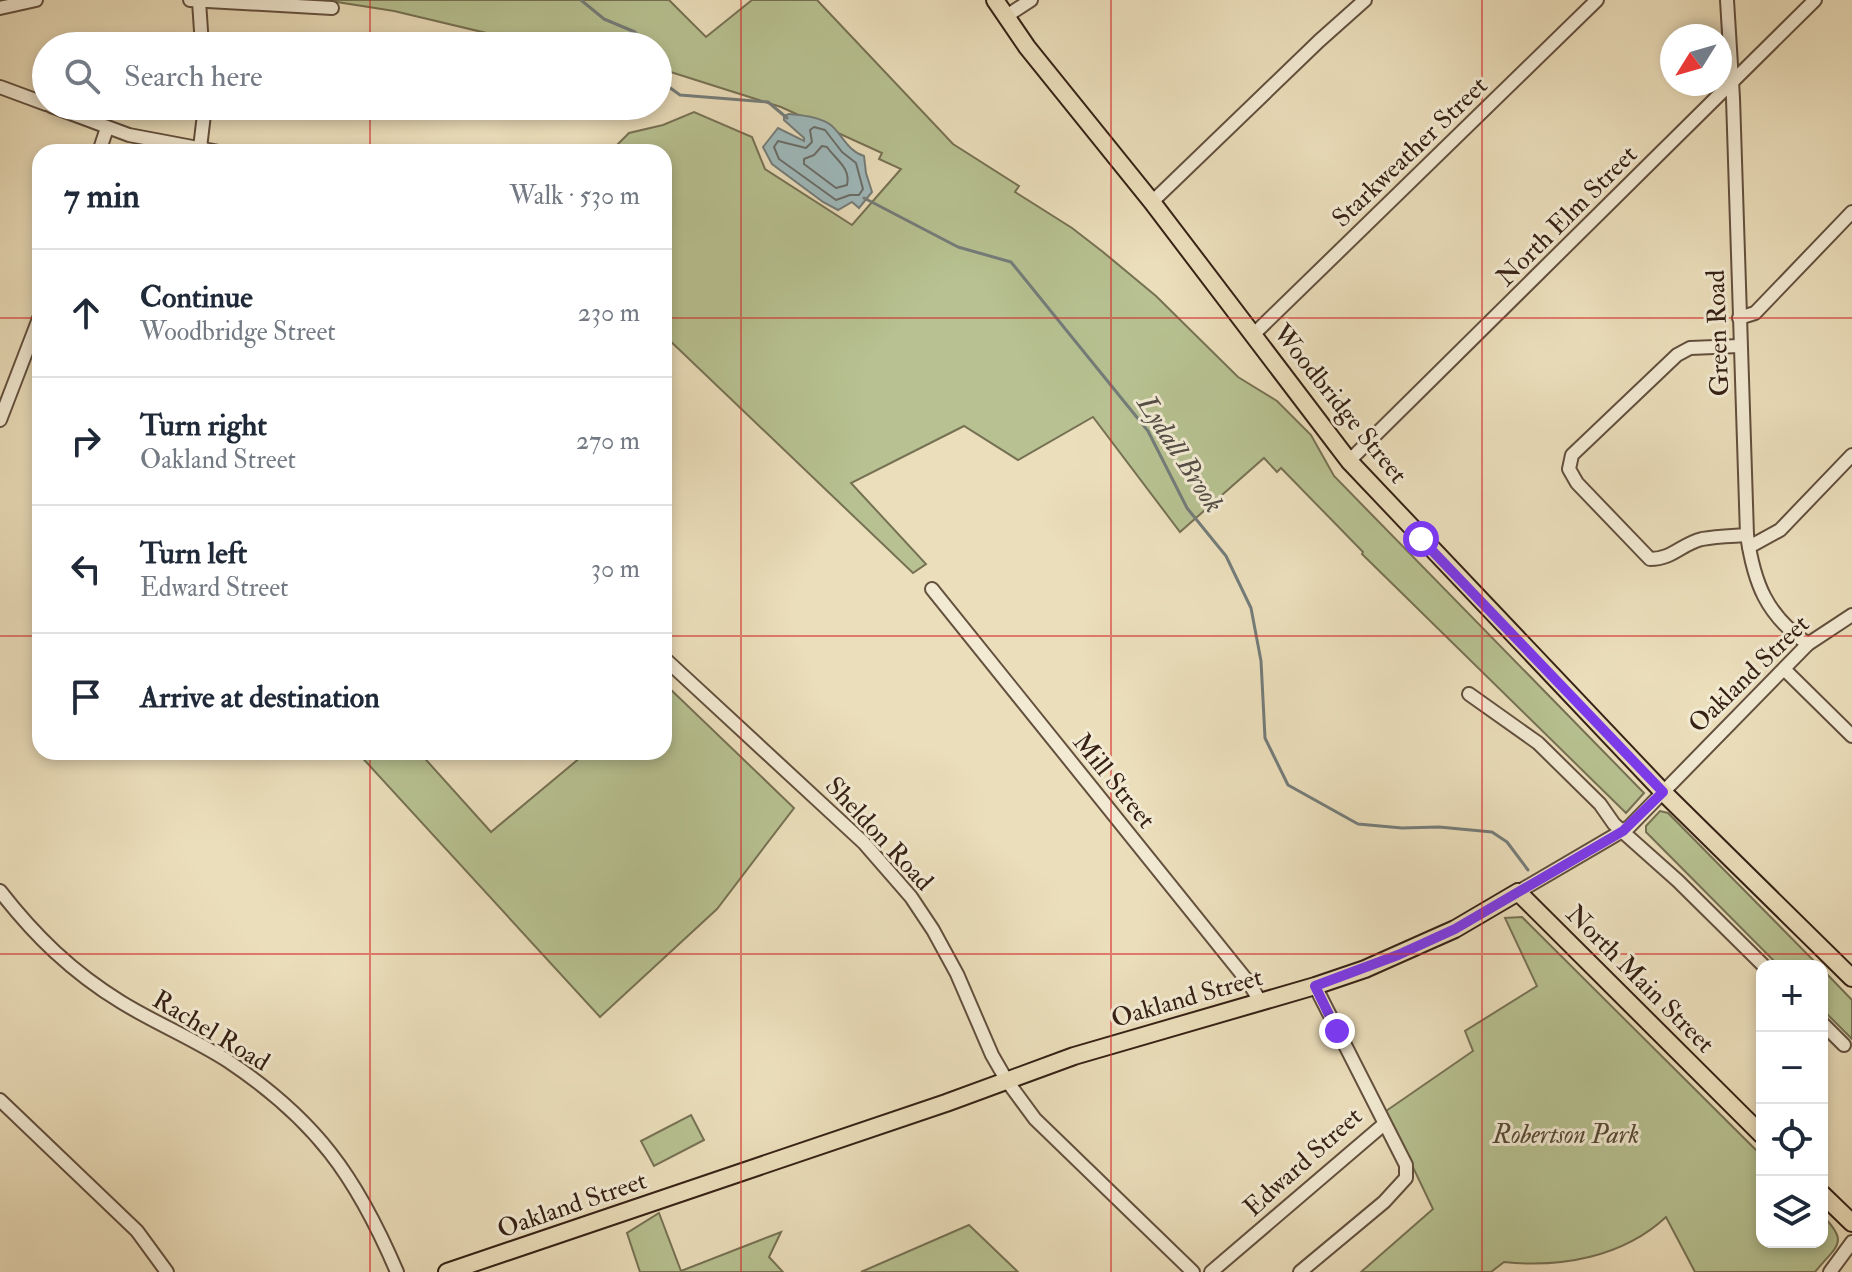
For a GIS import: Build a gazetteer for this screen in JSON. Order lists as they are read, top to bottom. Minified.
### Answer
{"streets":{"main road":["Woodbridge Street","Oakland Street","North Main Street"],"street":["Starkweather Street","North Elm Street","Green Road","Mill Street","Sheldon Road","Rachel Road","Edward Street"]},"crossings":[["Starkweather Street","Woodbridge Street"],["North Elm Street","Green Road"],["North Elm Street","Woodbridge Street"],["Green Road","Oakland Street"],["Woodbridge Street","Oakland Street"],["Oakland Street","Mill Street"],["Oakland Street","Sheldon Road"],["Oakland Street","North Main Street"],["Oakland Street","Edward Street"]],"water":["Lydall Brook"],"parks":["Robertson Park"],"north":"bottom left","page":{"search":"Search here","heading":["7 min","Walk · 530 m"],"list":[["Continue","Woodbridge Street","230 m"],["Turn right","Oakland Street","270 m"],["Turn left","Edward Street","30 m"],"Arrive at destination"],"map_buttons":["+","−"]}}
